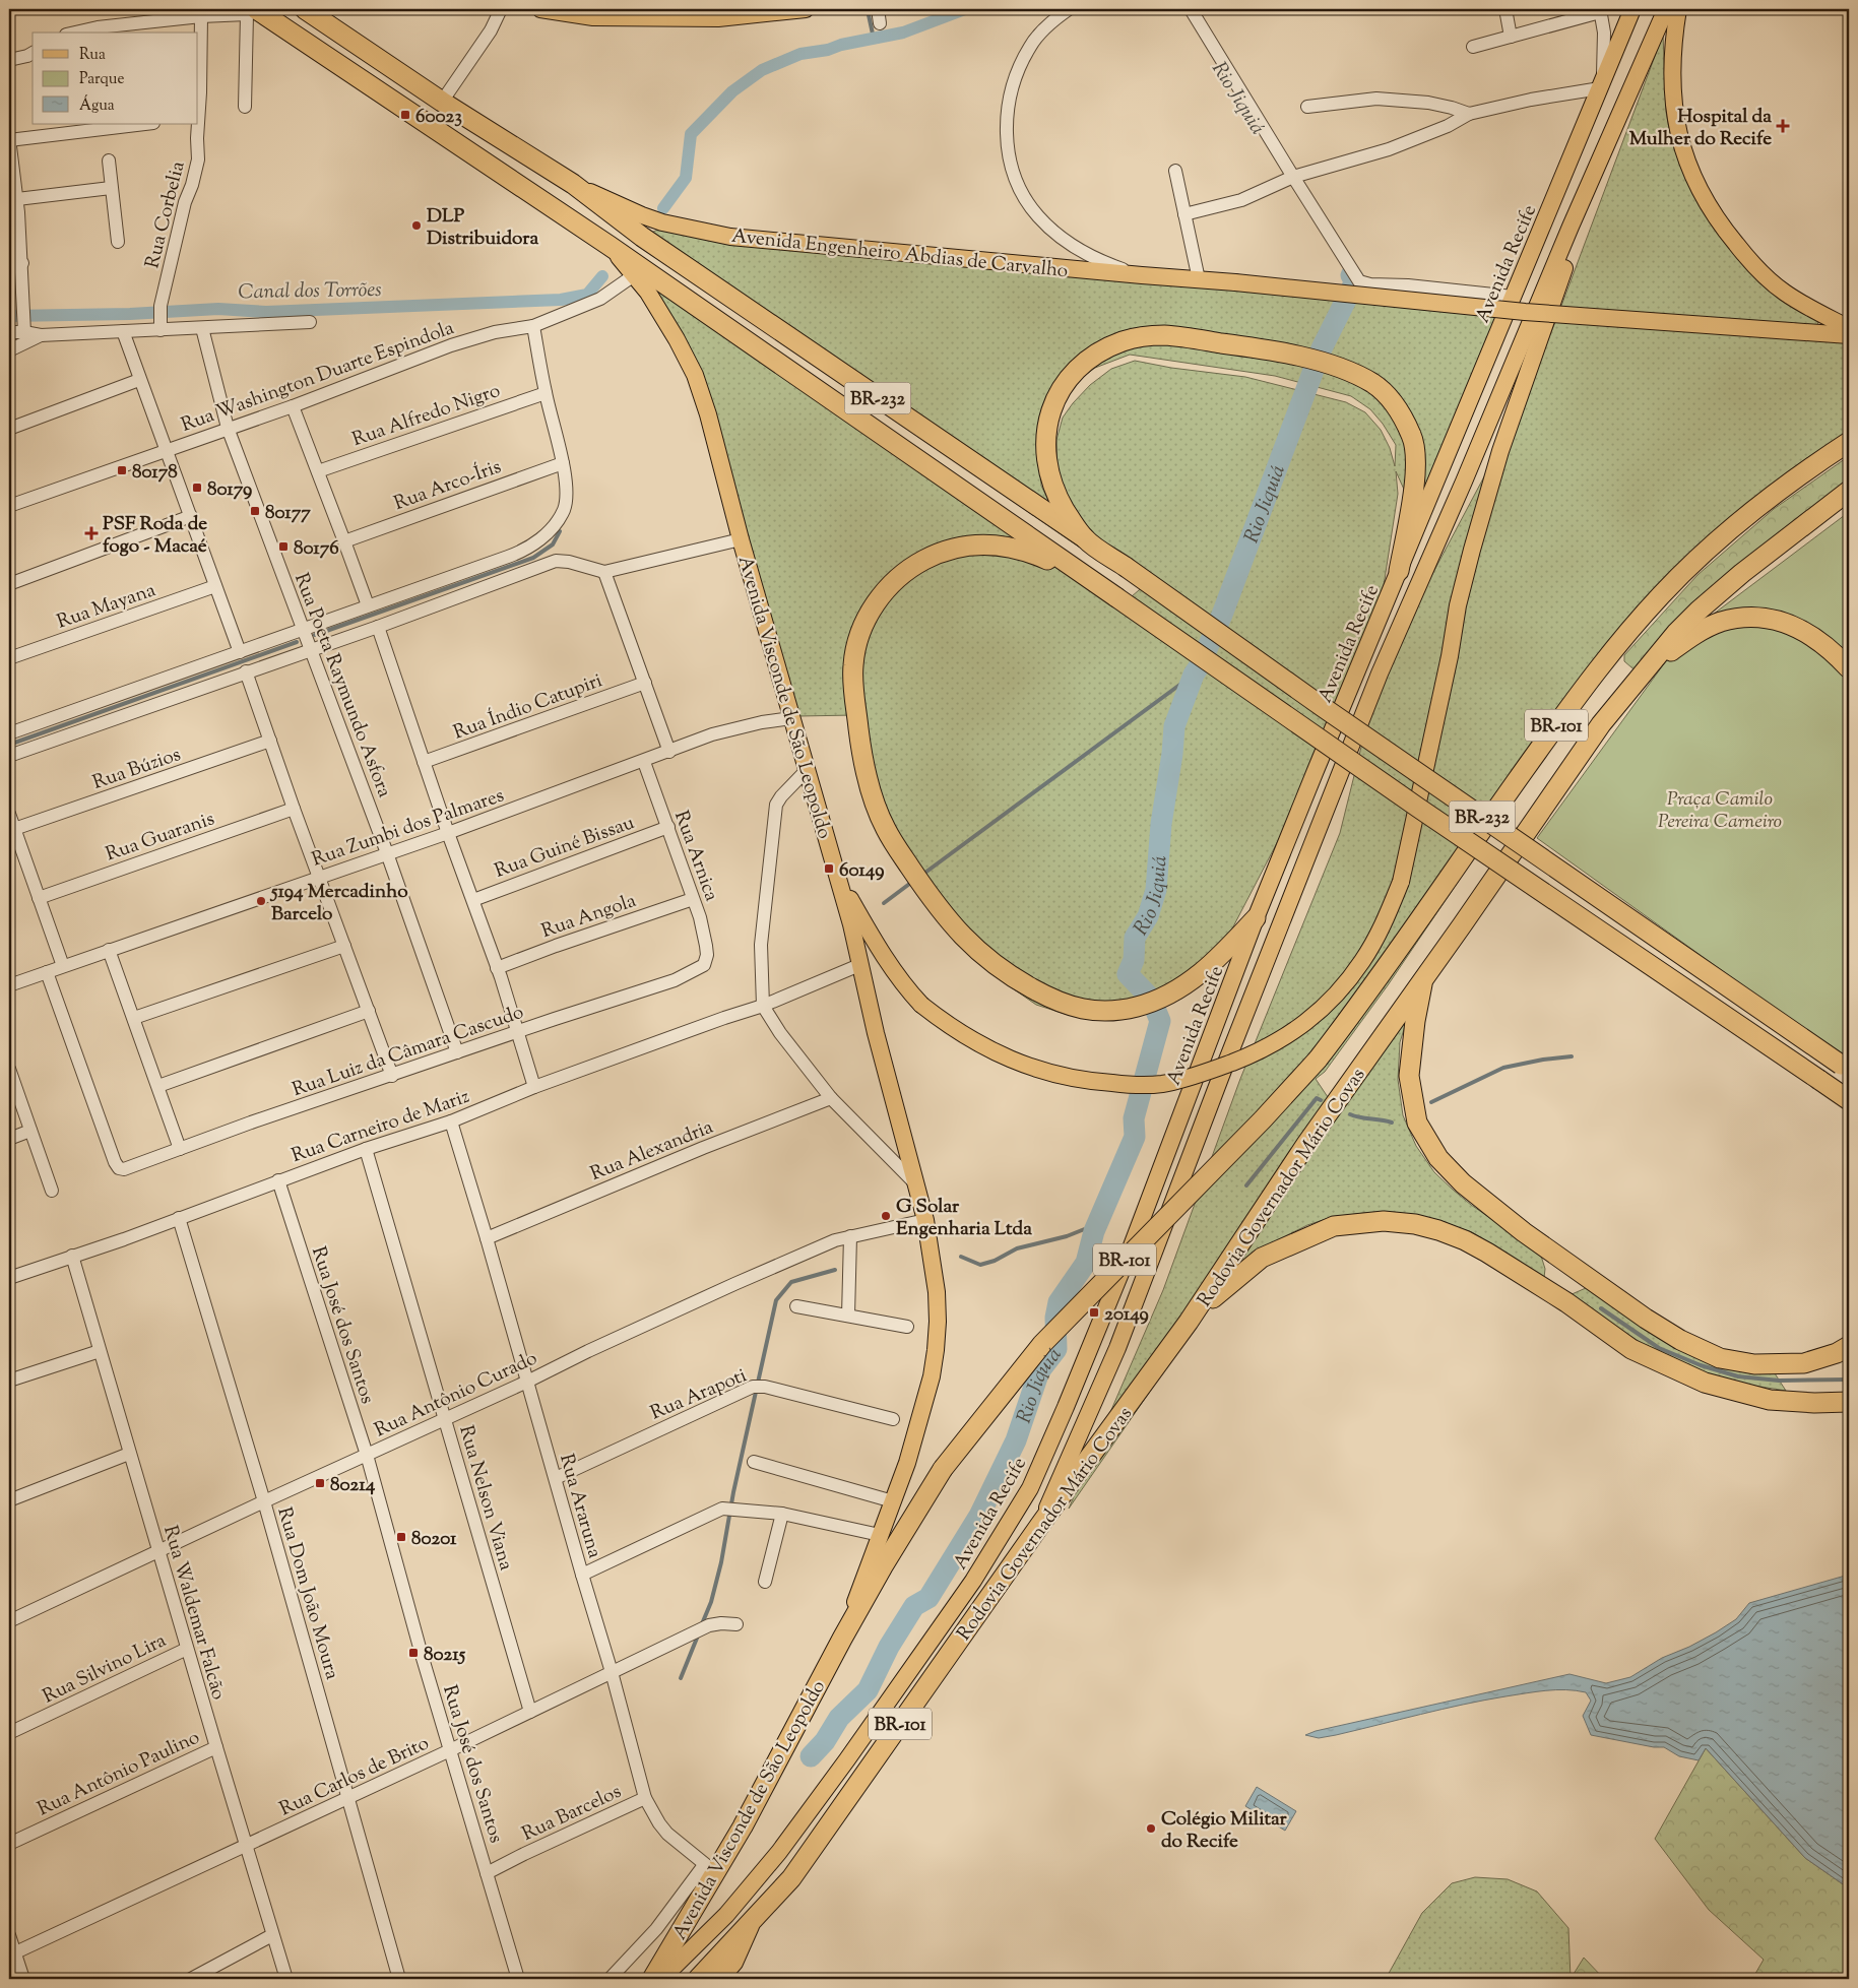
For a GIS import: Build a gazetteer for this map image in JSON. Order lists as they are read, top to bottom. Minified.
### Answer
{"streets":{"highway":["Avenida Engenheiro Abdias de Carvalho","BR-232","Avenida Visconde de São Leopoldo","BR-101","Rodovia Governador Mário Covas"],"main road":["Avenida Recife"],"street":["Rua Corbelia","Rua Washington Duarte Espindola","Rua Alfredo Nigro","Rua Arco-Íris","Rua Mayana","Rua Poeta Raymundo Asfora","Rua Índio Catupiri","Rua Búzios","Rua Zumbi dos Palmares","Rua Guaranis","Rua Guiné Bissau","Rua Arnica","Rua Angola","Rua Luiz da Câmara Cascudo","Rua Carneiro de Mariz","Rua Alexandria","Rua José dos Santos","Rua Antônio Curado","Rua Arapoti","Rua Nelson Viana","Rua Araruna","Rua Dom João Moura","Rua Waldemar Falcão","Rua Silvino Lira","Rua Antônio Paulino","Rua Carlos de Brito","Rua Barcelos"]},"crossings":[["Avenida Engenheiro Abdias de Carvalho","BR-232"],["Rua Washington Duarte Espindola","Rua Poeta Raymundo Asfora"],["Rua Washington Duarte Espindola","Avenida Visconde de São Leopoldo"],["BR-232","Avenida Visconde de São Leopoldo"],["Rua Poeta Raymundo Asfora","Rua Zumbi dos Palmares"],["Rua Poeta Raymundo Asfora","Rua Luiz da Câmara Cascudo"],["Avenida Visconde de São Leopoldo","Rua Zumbi dos Palmares"],["Avenida Visconde de São Leopoldo","Rua Carneiro de Mariz"],["Avenida Visconde de São Leopoldo","Rodovia Governador Mário Covas"],["Avenida Visconde de São Leopoldo","Rua Antônio Curado"],["Avenida Visconde de São Leopoldo","Rua Araruna"],["BR-101","Rodovia Governador Mário Covas"],["Rua Zumbi dos Palmares","Rua Arnica"],["Rua Zumbi dos Palmares","Rua Luiz da Câmara Cascudo"],["Rua Guiné Bissau","Rua Arnica"],["Rua Arnica","Rua Angola"],["Rua Arnica","Rua Luiz da Câmara Cascudo"],["Rua Carneiro de Mariz","Rua José dos Santos"],["Rua Carneiro de Mariz","Rua Nelson Viana"],["Rua Carneiro de Mariz","Rua Araruna"],["Rua Carneiro de Mariz","Rua Dom João Moura"],["Rua Carneiro de Mariz","Rua Waldemar Falcão"],["Rua Alexandria","Rua Araruna"],["Rua José dos Santos","Rua Antônio Curado"],["Rua José dos Santos","Rua Carlos de Brito"],["Rua José dos Santos","Rua Barcelos"],["Rua Antônio Curado","Rua Nelson Viana"],["Rua Antônio Curado","Rua Araruna"],["Rua Antônio Curado","Rua Dom João Moura"],["Rua Antônio Curado","Rua Waldemar Falcão"],["Rua Arapoti","Rua Araruna"],["Rua Nelson Viana","Rua Carlos de Brito"],["Rua Araruna","Rua Carlos de Brito"],["Rua Araruna","Rua Barcelos"],["Rua Dom João Moura","Rua Carlos de Brito"],["Rua Waldemar Falcão","Rua Silvino Lira"],["Rua Waldemar Falcão","Rua Antônio Paulino"],["Rua Waldemar Falcão","Rua Carlos de Brito"]],"water":["Rio Jiquiá","Canal dos Torrões"],"parks":["Praça Camilo Pereira Carneiro"],"places":{"transit":["60023","80178","80179","80177","80176","60149","20149","80214","80201","80215"],"health":["Hospital da Mulher do Recife","PSF Roda de fogo - Macaé"],"other":["DLP Distribuidora","5194 Mercadinho Barcelo","G Solar Engenharia Ltda","Colégio Militar do Recife"]},"legend":["Rua","Parque","Água"]}
